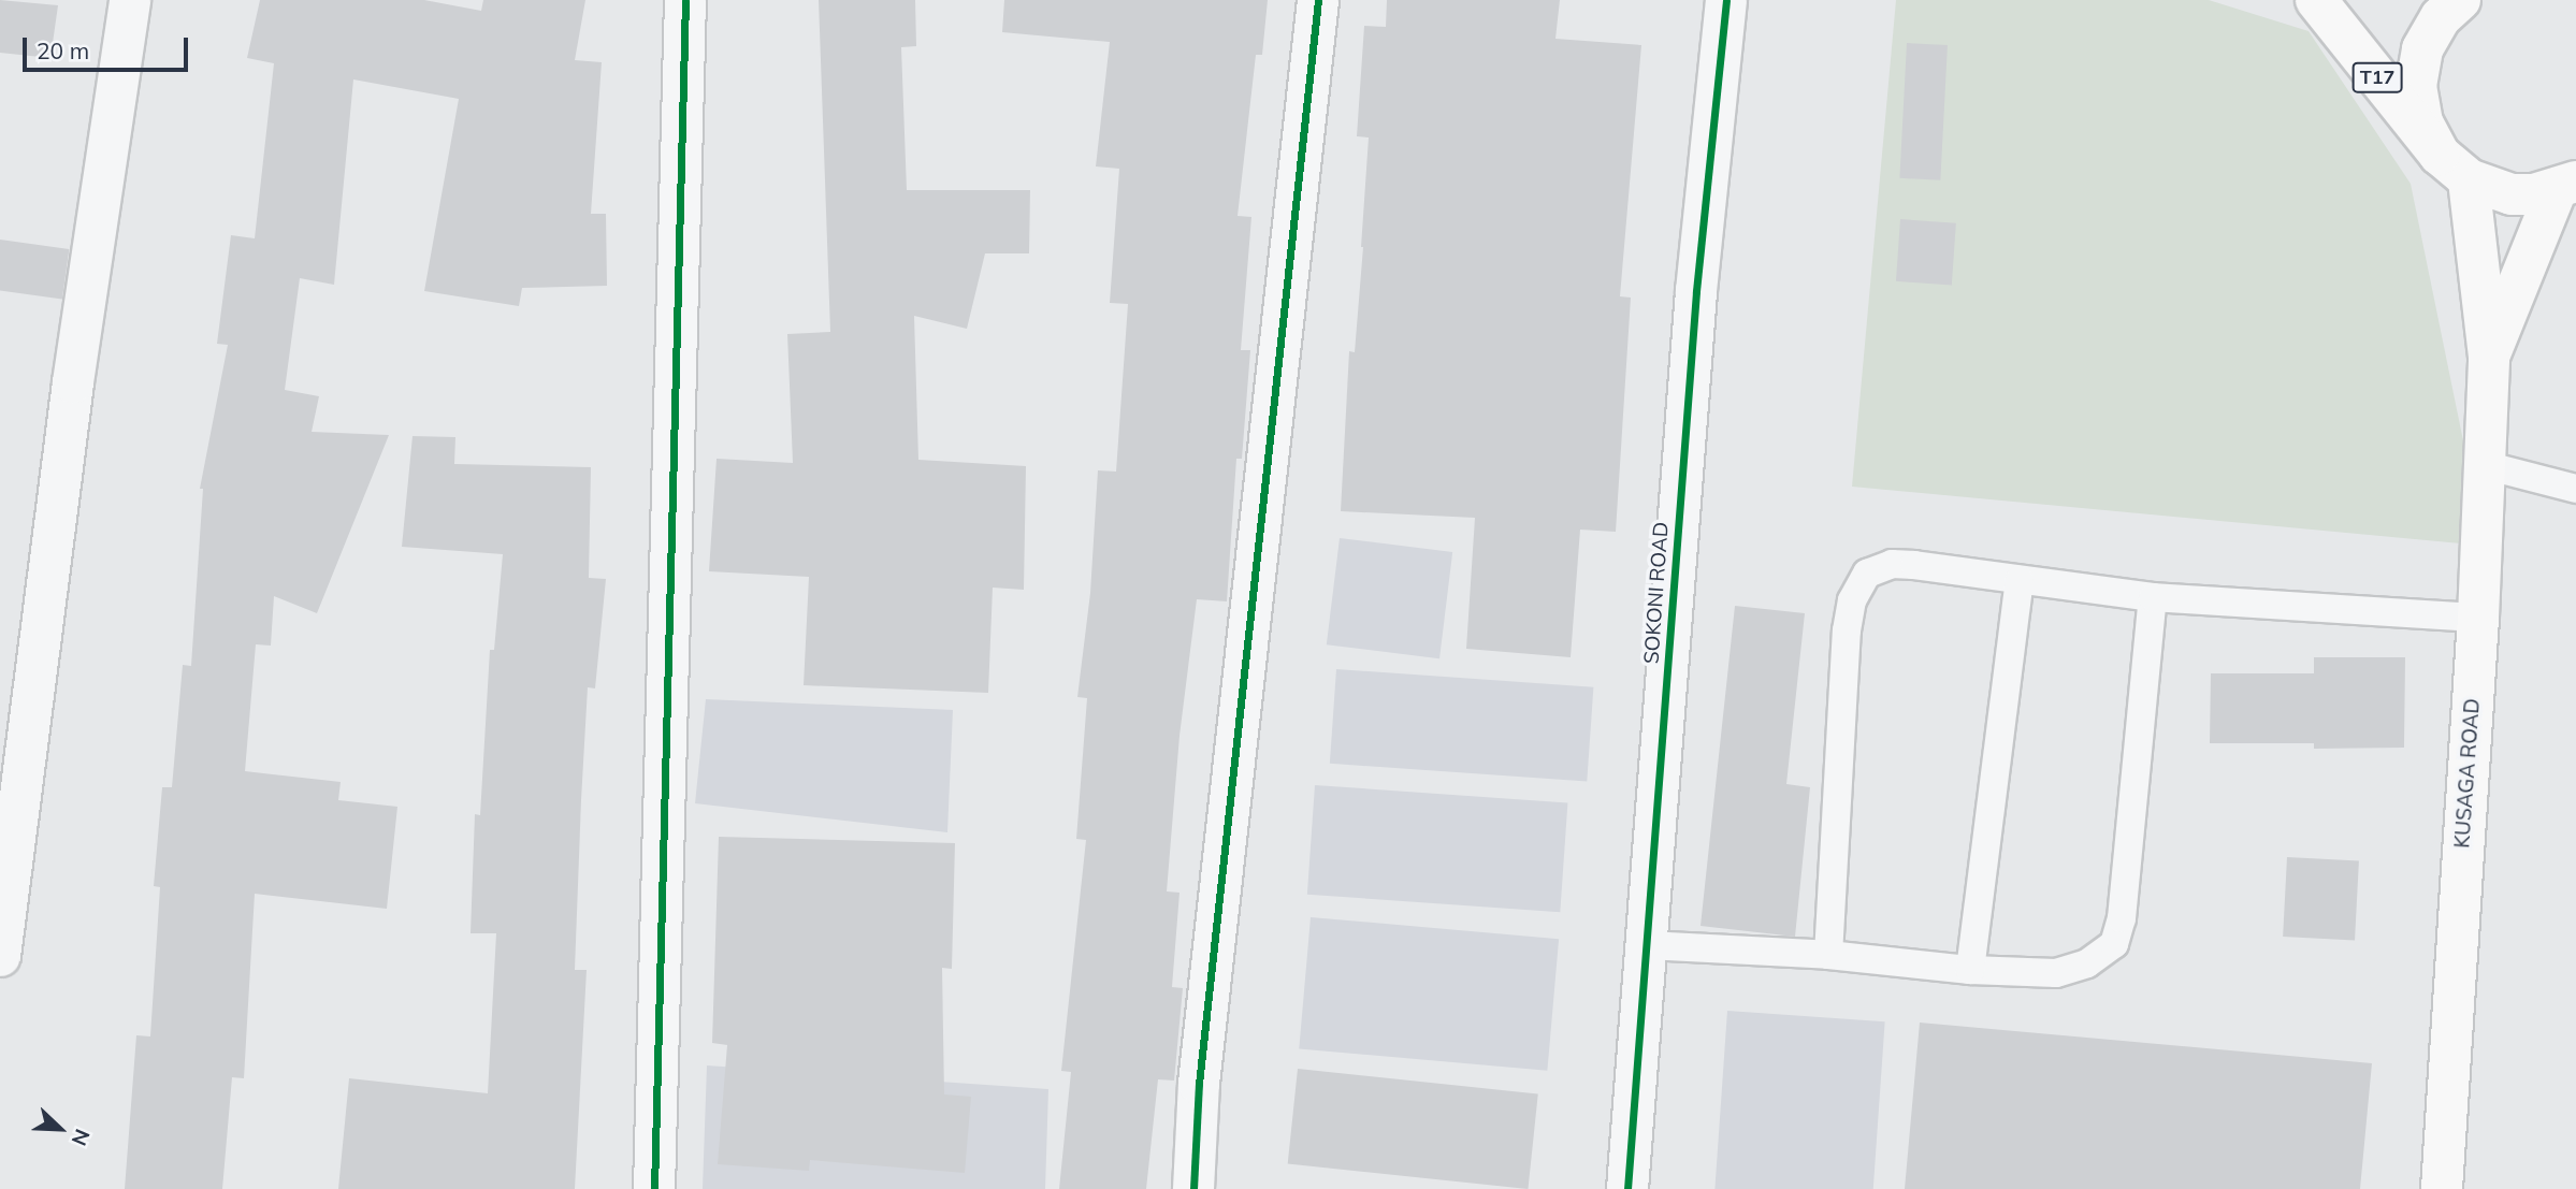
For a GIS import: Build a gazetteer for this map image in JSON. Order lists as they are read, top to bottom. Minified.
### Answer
{"streets":{"street":["T17","SOKONI ROAD","KUSAGA ROAD"]},"scale_bar":"20 m","north":"bottom right"}
